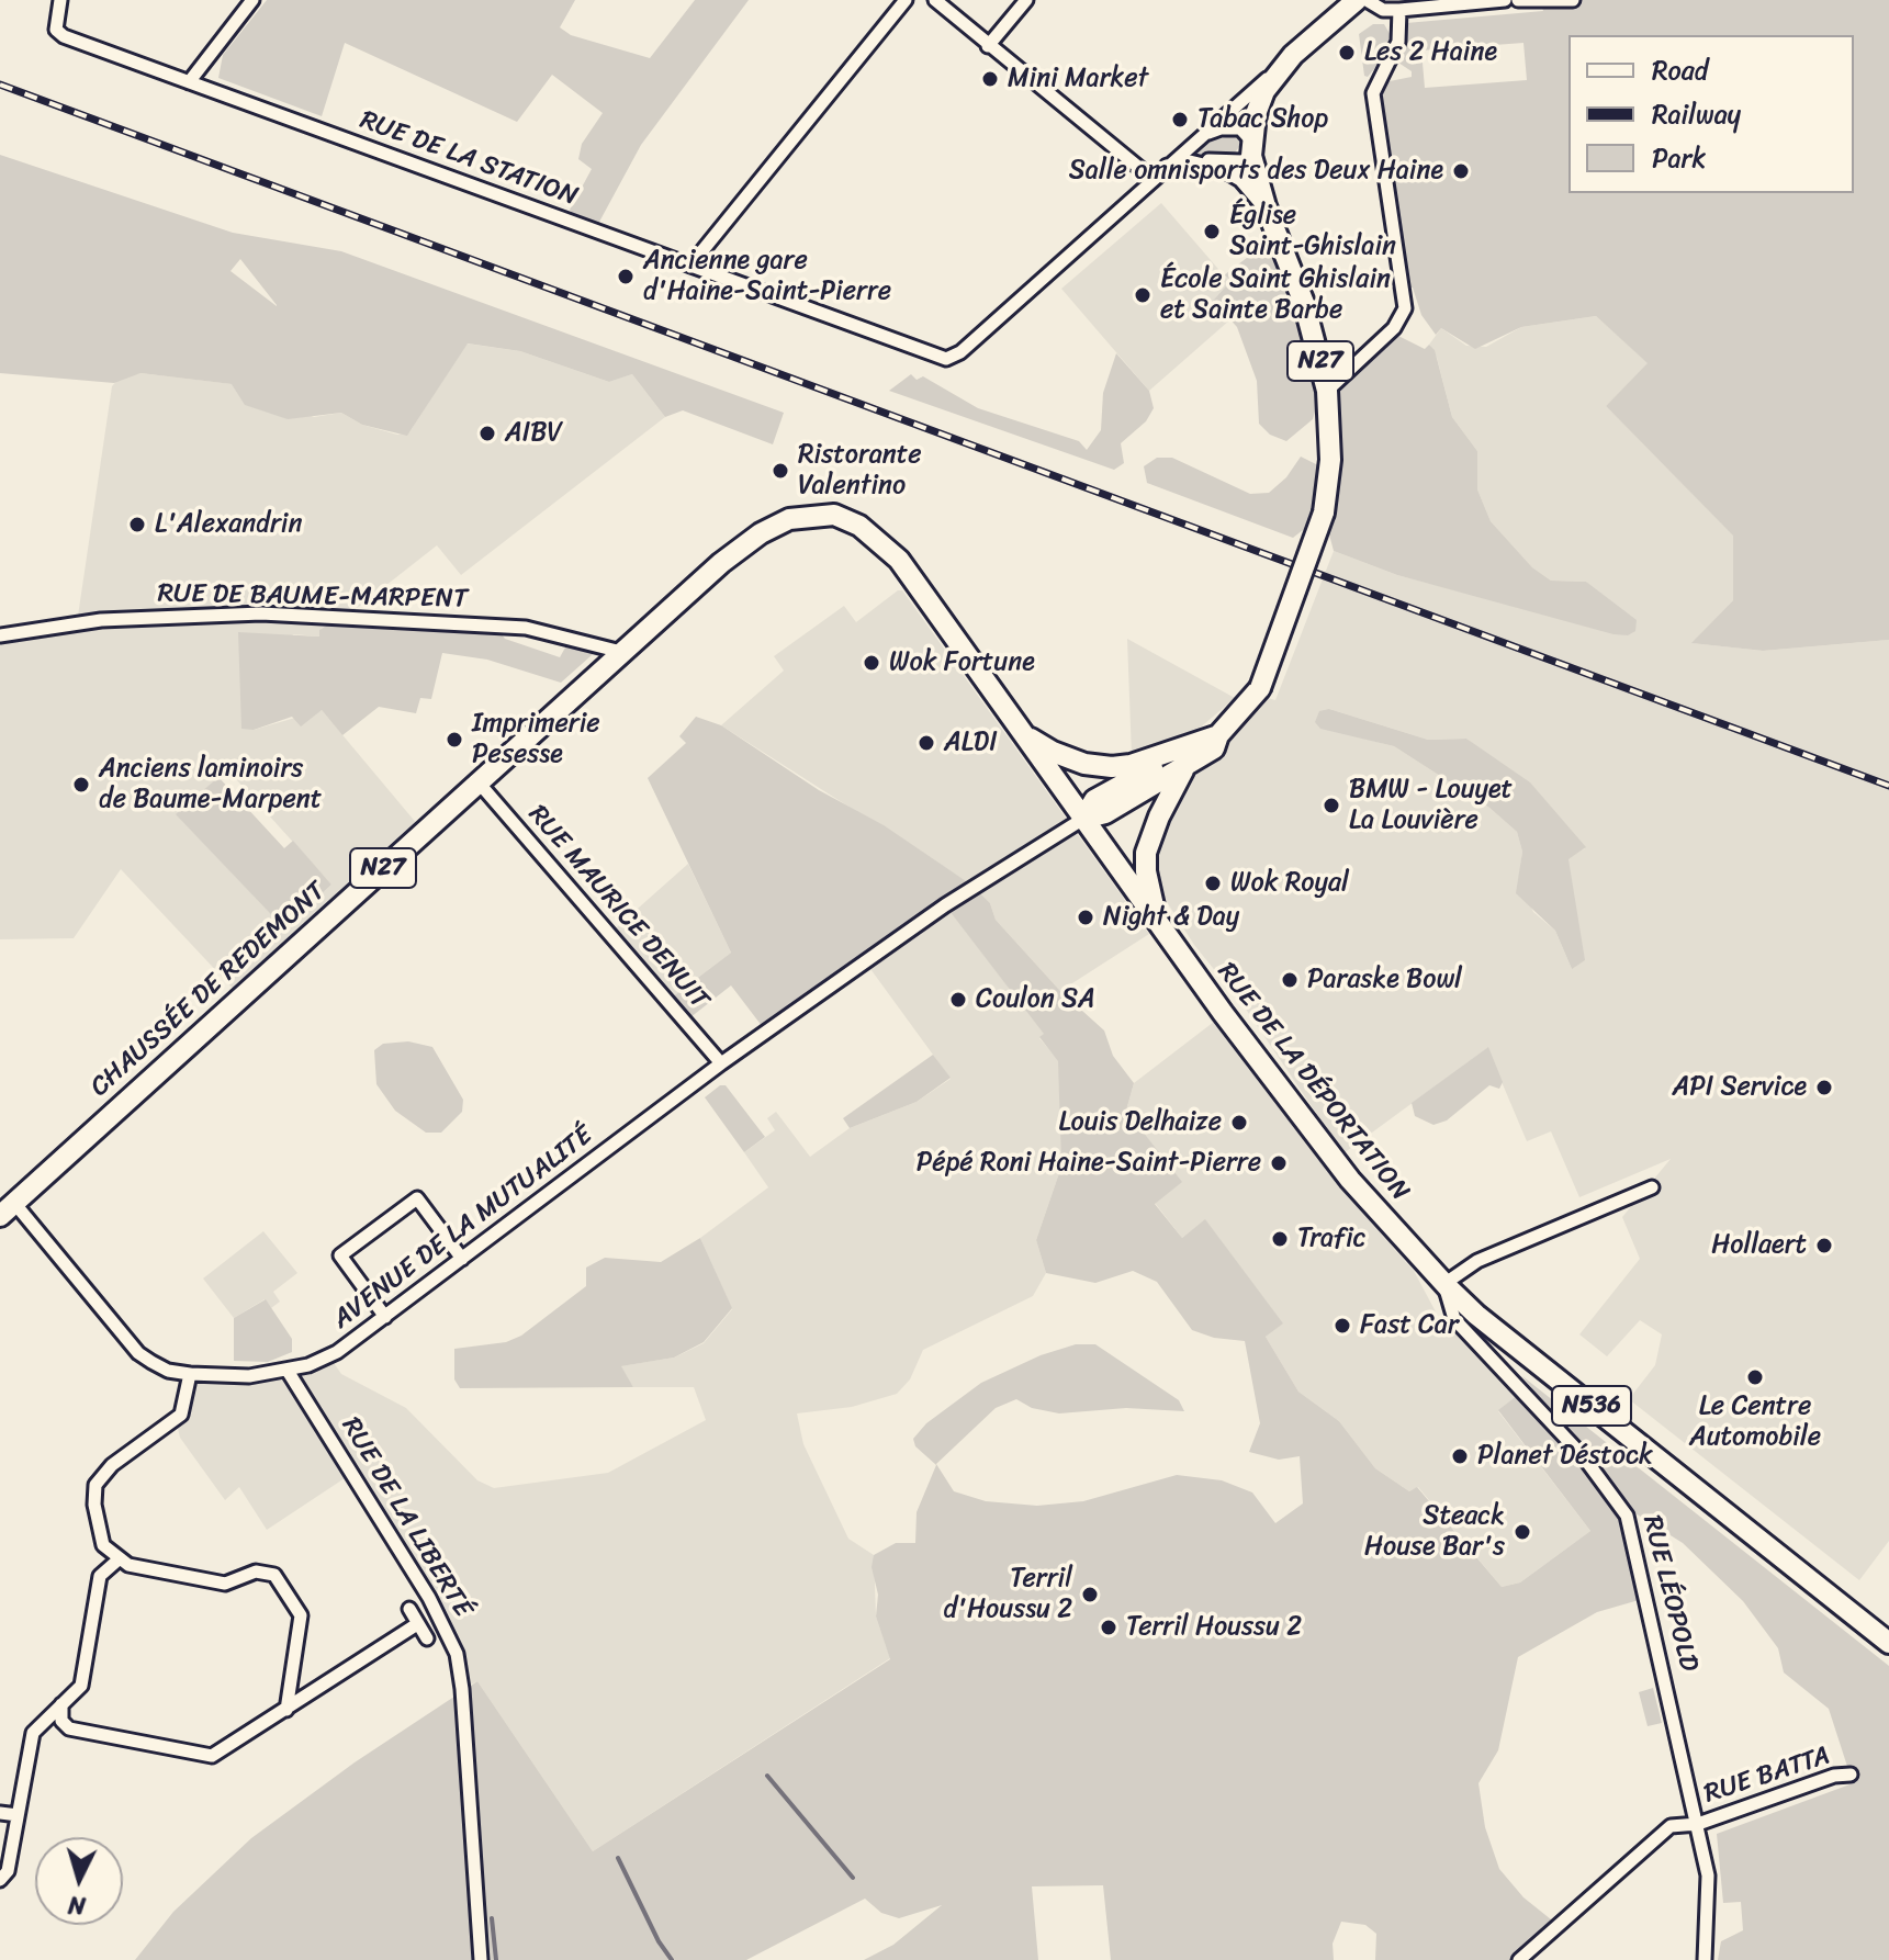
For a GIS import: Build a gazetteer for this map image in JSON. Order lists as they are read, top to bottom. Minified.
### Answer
{"streets":{"main road":["N27","CHAUSSÉE DE REDEMONT","RUE DE LA DÉPORTATION","N536"],"street":["RUE DE LA STATION","RUE DE BAUME-MARPENT","RUE MAURICE DENUIT","AVENUE DE LA MUTUALITÉ","RUE DE LA LIBERTÉ","RUE LÉOPOLD","RUE BATTA"]},"crossings":[["N27","RUE DE LA DÉPORTATION"],["RUE DE BAUME-MARPENT","CHAUSSÉE DE REDEMONT"],["RUE MAURICE DENUIT","CHAUSSÉE DE REDEMONT"],["RUE MAURICE DENUIT","AVENUE DE LA MUTUALITÉ"],["CHAUSSÉE DE REDEMONT","RUE DE LA DÉPORTATION"],["CHAUSSÉE DE REDEMONT","AVENUE DE LA MUTUALITÉ"],["RUE DE LA DÉPORTATION","AVENUE DE LA MUTUALITÉ"],["RUE DE LA DÉPORTATION","RUE LÉOPOLD"],["AVENUE DE LA MUTUALITÉ","RUE DE LA LIBERTÉ"],["RUE LÉOPOLD","RUE BATTA"]],"places":["Les 2 Haine","Mini Market","Tabac Shop","Salle omnisports des Deux Haine","Église Saint-Ghislain","Ancienne gare d'Haine-Saint-Pierre","École Saint Ghislain et Sainte Barbe","AIBV","Ristorante Valentino","L'Alexandrin","Wok Fortune","Imprimerie Pesesse","ALDI","Anciens laminoirs de Baume-Marpent","BMW - Louyet La Louvière","Wok Royal","Night & Day","Paraske Bowl","Coulon SA","API Service","Louis Delhaize","Pépé Roni Haine-Saint-Pierre","Trafic","Hollaert","Fast Car","Le Centre Automobile","Planet Déstock","Steack House Bar's","Terril d'Houssu 2","Terril Houssu 2"],"legend":["Road","Railway","Park"],"north":"bottom"}
